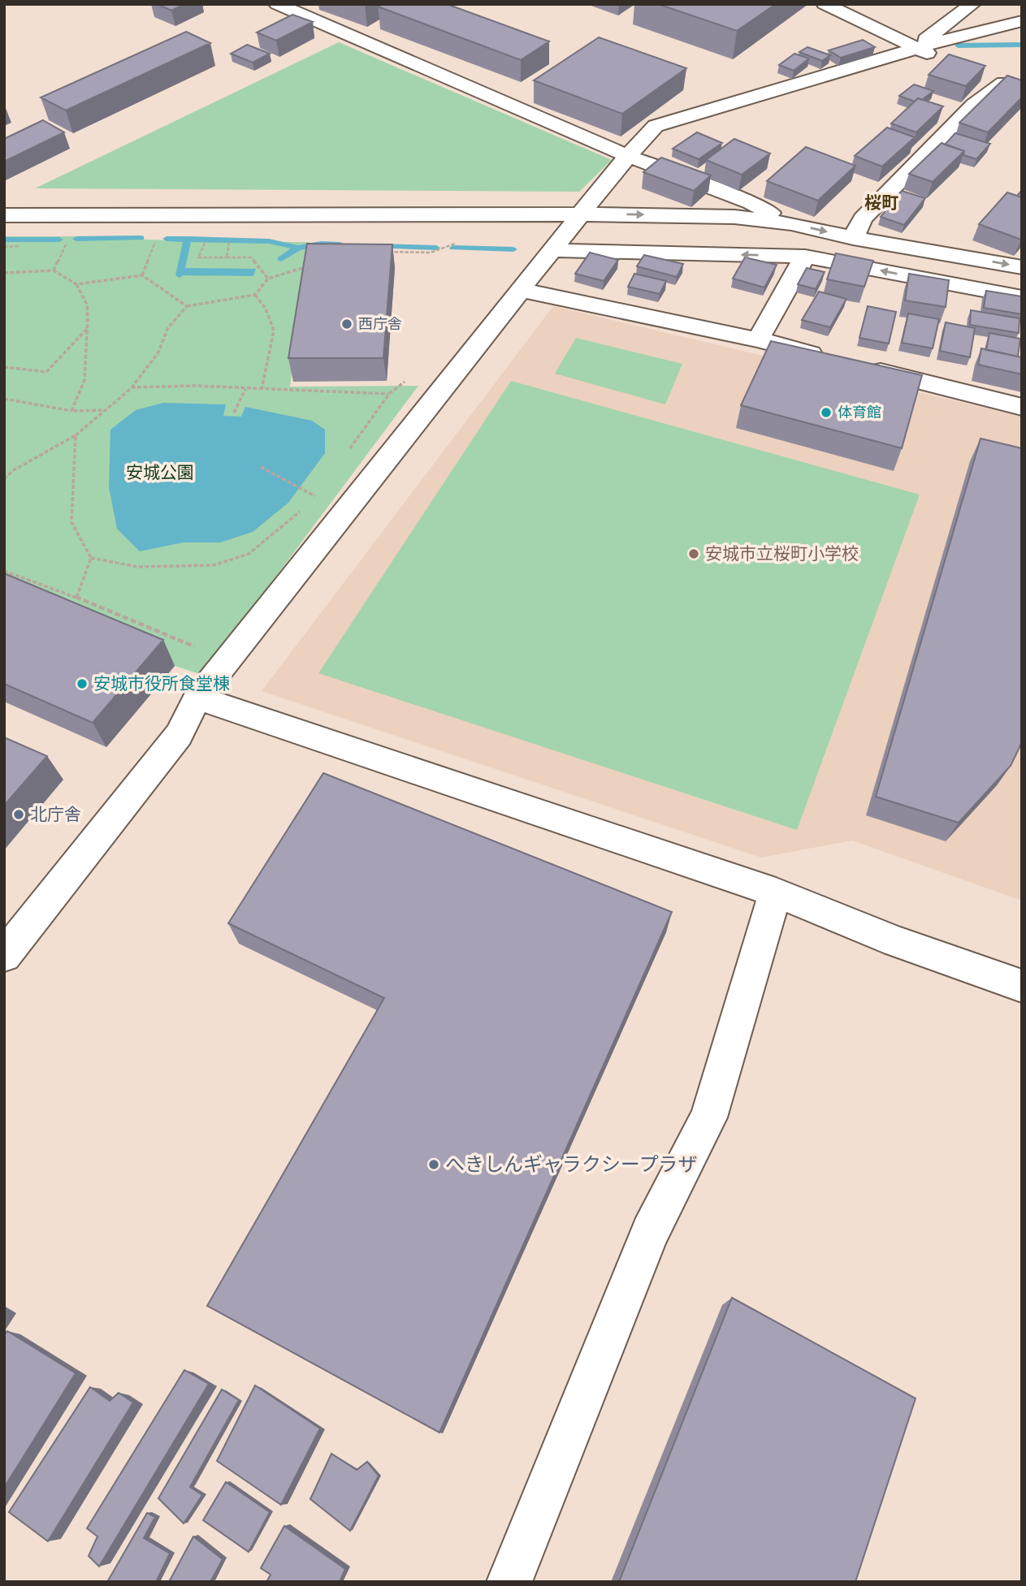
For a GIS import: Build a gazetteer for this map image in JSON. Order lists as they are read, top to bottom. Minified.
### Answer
{"districts":["桜町"],"parks":["安城公園"],"places":["西庁舎","体育館","安城市立桜町小学校","安城市役所食堂棟","北庁舎","へきしんギャラクシープラザ"]}
